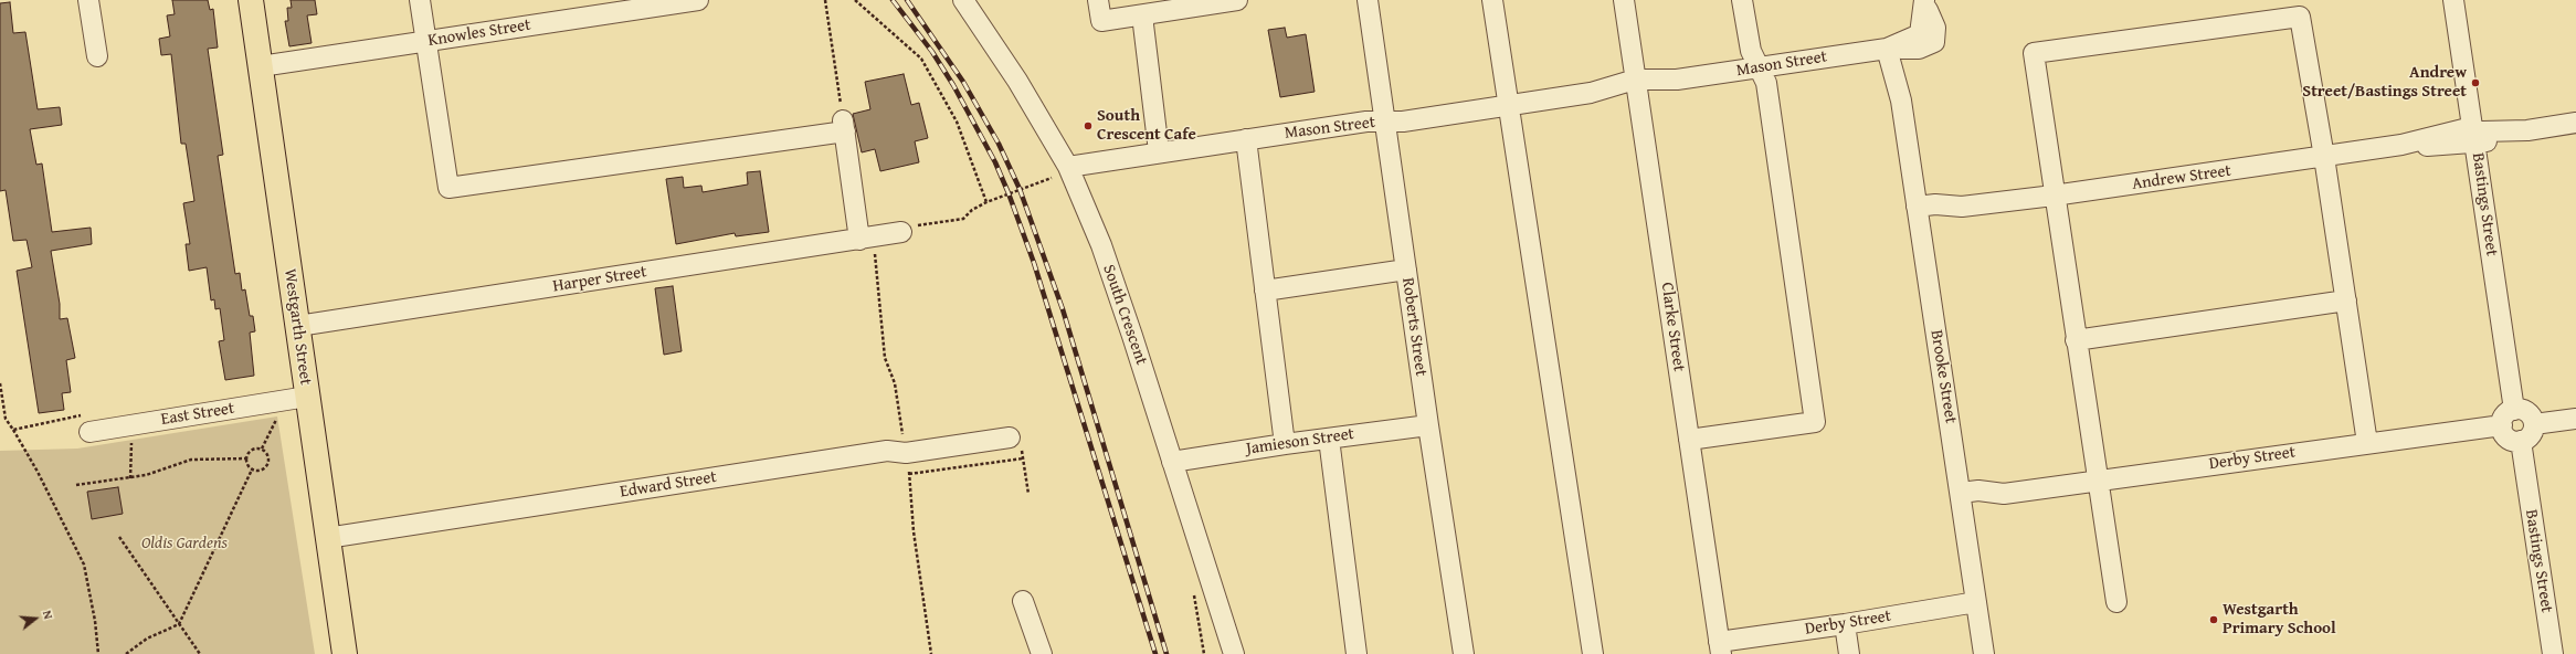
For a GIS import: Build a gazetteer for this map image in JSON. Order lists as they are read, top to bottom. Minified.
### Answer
{"streets":{"main road":["Westgarth Street"],"street":["Knowles Street","Mason Street","Andrew Street","Bastings Street","Harper Street","South Crescent","Roberts Street","Clarke Street","Brooke Street","East Street","Jamieson Street","Derby Street","Edward Street"]},"crossings":[["Knowles Street","Westgarth Street"],["Mason Street","South Crescent"],["Mason Street","Roberts Street"],["Mason Street","Clarke Street"],["Mason Street","Brooke Street"],["Andrew Street","Bastings Street"],["Andrew Street","Brooke Street"],["Bastings Street","Derby Street"],["Harper Street","Westgarth Street"],["South Crescent","Jamieson Street"],["Westgarth Street","East Street"],["Westgarth Street","Edward Street"],["Roberts Street","Jamieson Street"],["Clarke Street","Derby Street"],["Brooke Street","Derby Street"]],"parks":["Oldis Gardens"],"places":["Andrew Street/Bastings Street","South Crescent Cafe","Westgarth Primary School"],"north":"right"}
